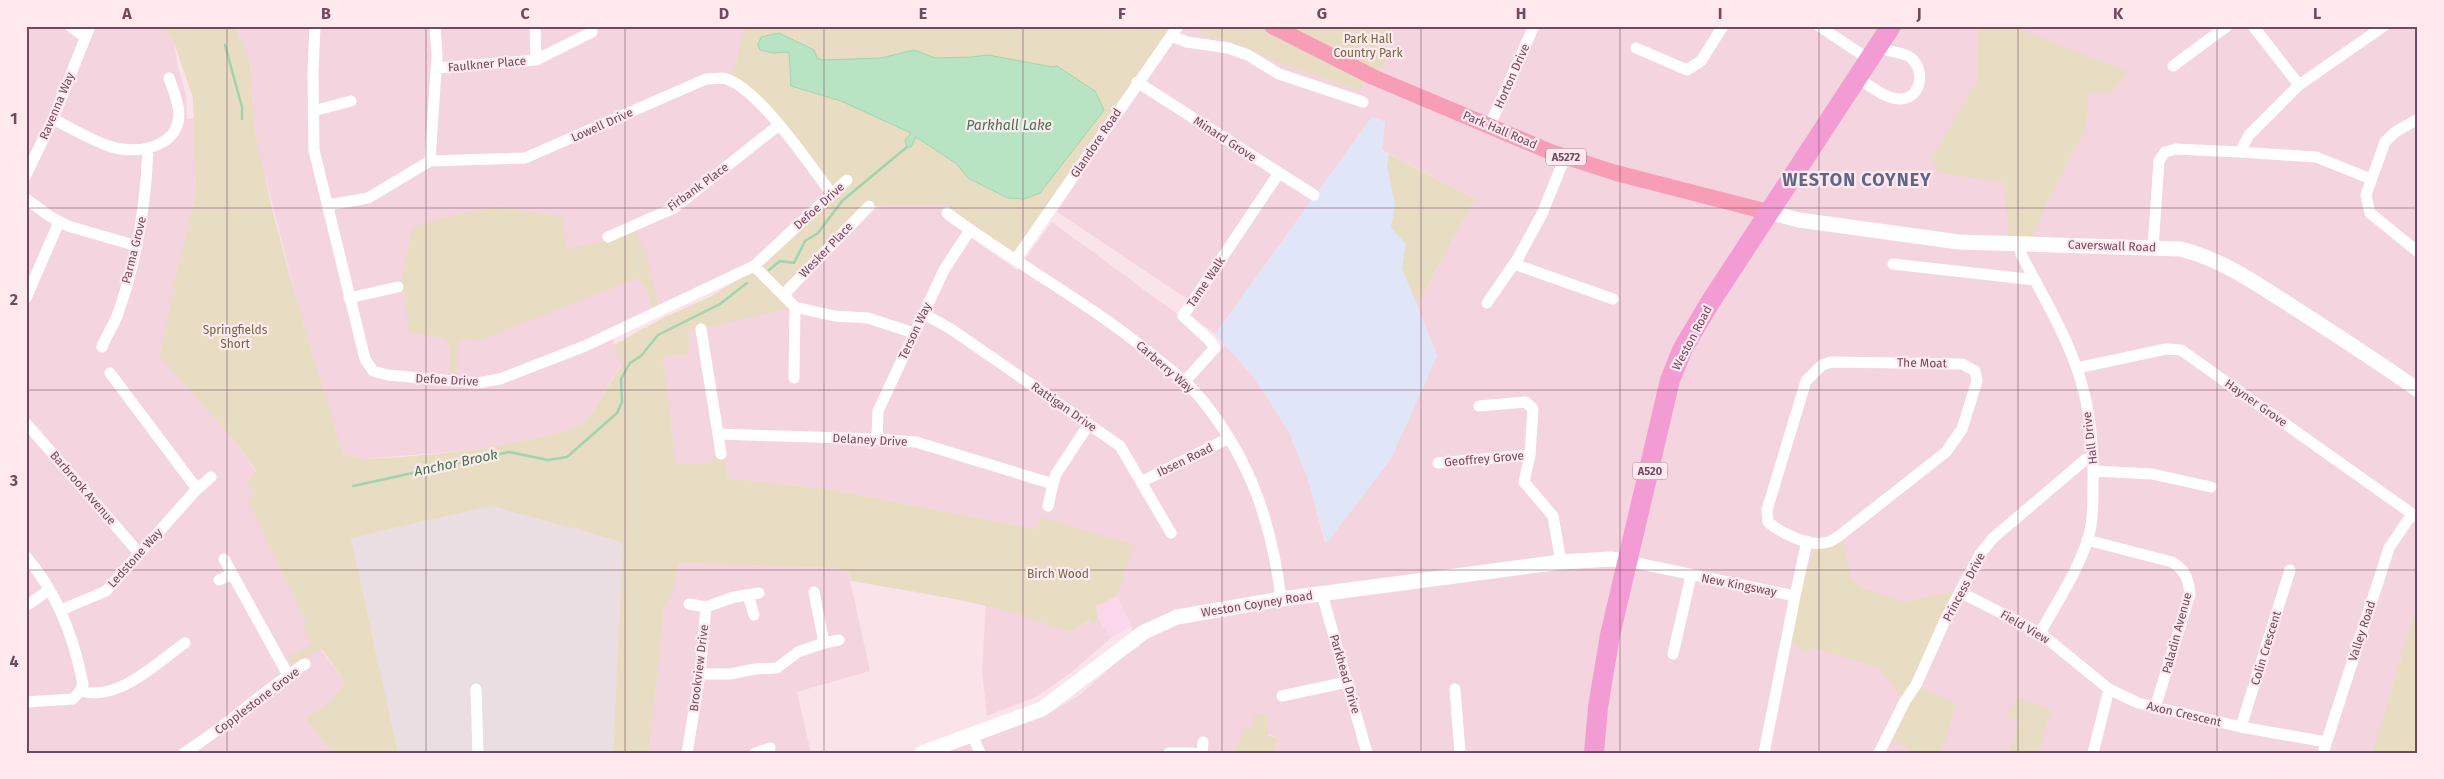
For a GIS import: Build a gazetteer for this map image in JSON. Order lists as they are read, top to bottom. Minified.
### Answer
{"streets":{"highway":["Weston Road","A520"],"main road":["Park Hall Road","A5272"],"street":["Faulkner Place","Horton Drive","Ravenna Way","Lowell Drive","Minard Grove","Glandore Road","Firbank Place","Defoe Drive","Caverswall Road","Parma Grove","Wesker Place","Tame Walk","Terson Way","The Moat","Carberry Way","Hayner Grove","Rattigan Drive","Hall Drive","Delaney Drive","Geoffrey Grove","Ibsen Road","Barbrook Avenue","Ledstone Way","New Kingsway","Princess Drive","Weston Coyney Road","Field View","Valley Road","Paladin Avenue","Colin Crescent","Brookview Drive","Parkhead Drive","Copplestone Grove","Axon Crescent"]},"crossings":[["Horton Drive","Park Hall Road"],["Lowell Drive","Firbank Place"],["Lowell Drive","Defoe Drive"],["Park Hall Road","Caverswall Road"],["Park Hall Road","Weston Road"],["Minard Grove","Glandore Road"],["Minard Grove","Tame Walk"],["Glandore Road","Carberry Way"],["Caverswall Road","Weston Road"],["Caverswall Road","Hall Drive"],["Tame Walk","Carberry Way"],["Terson Way","Carberry Way"],["Terson Way","Rattigan Drive"],["Terson Way","Delaney Drive"],["Weston Road","New Kingsway"],["Weston Road","Weston Coyney Road"],["The Moat","New Kingsway"],["Carberry Way","Ibsen Road"],["Carberry Way","Weston Coyney Road"],["Hayner Grove","Hall Drive"],["Hayner Grove","Valley Road"],["Rattigan Drive","Ibsen Road"],["Hall Drive","Princess Drive"],["Hall Drive","Field View"],["Hall Drive","Paladin Avenue"],["Barbrook Avenue","Ledstone Way"],["New Kingsway","Weston Coyney Road"],["Princess Drive","Field View"],["Weston Coyney Road","Parkhead Drive"],["Field View","Axon Crescent"],["Valley Road","Axon Crescent"],["Paladin Avenue","Axon Crescent"],["Colin Crescent","Axon Crescent"]],"districts":["WESTON COYNEY"],"water":["Parkhall Lake","Anchor Brook"],"parks":["Park Hall Country Park","Springfields Short","Birch Wood"],"grid":{"columns":["A","B","C","D","E","F","G","H","I","J","K","L"],"rows":["1","2","3","4"]}}
